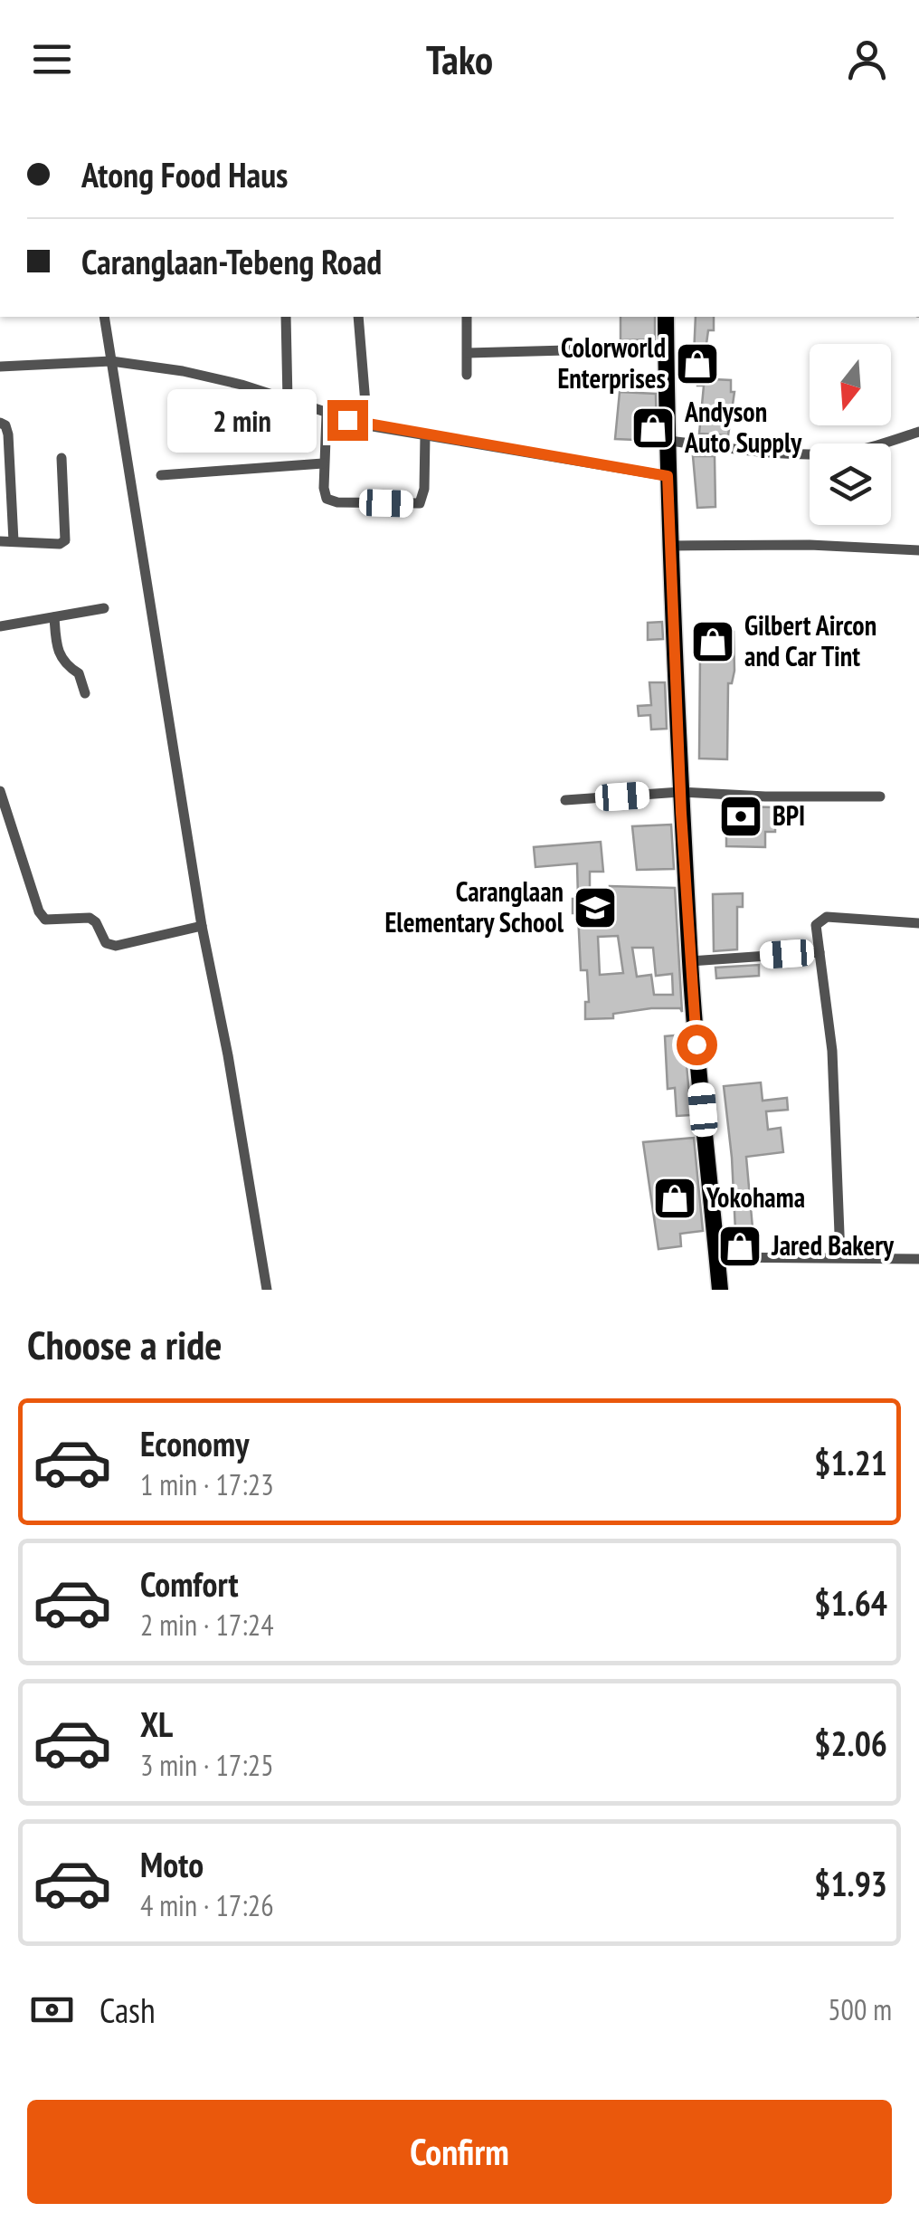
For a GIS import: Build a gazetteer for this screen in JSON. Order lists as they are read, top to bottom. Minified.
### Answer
{"places":{"shop":["Colorworld Enterprises","Andyson Auto Supply","Gilbert Aircon and Car Tint","Yokohama","Jared Bakery"],"bank":["BPI"],"school or university":["Caranglaan Elementary School"]},"north":"bottom","page":{"header":"Tako","banner":["Atong Food Haus","Caranglaan-Tebeng Road"],"bubble":"2 min","heading":"Choose a ride","list":[{"name":"Economy","note":"1 min · 17:23","value":"$1.21"},{"name":"Comfort","note":"2 min · 17:24","value":"$1.64"},{"name":"XL","note":"3 min · 17:25","value":"$2.06"},{"name":"Moto","note":"4 min · 17:26","value":"$1.93"}],"pay":["Cash","500 m"],"buttons":"Confirm"}}
